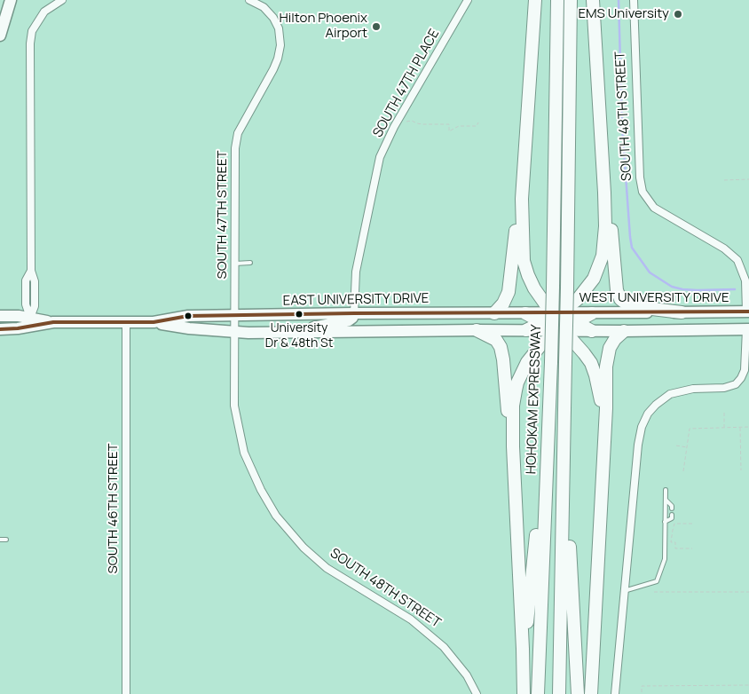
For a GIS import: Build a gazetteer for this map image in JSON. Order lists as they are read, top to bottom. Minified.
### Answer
{"streets":{"highway":["HOHOKAM EXPRESSWAY"],"main road":["WEST UNIVERSITY DRIVE","EAST UNIVERSITY DRIVE"],"street":["SOUTH 47TH PLACE","SOUTH 48TH STREET","SOUTH 47TH STREET","SOUTH 46TH STREET"]},"crossings":[["SOUTH 47TH PLACE","EAST UNIVERSITY DRIVE"],["SOUTH 48TH STREET","SOUTH 47TH STREET"],["SOUTH 48TH STREET","WEST UNIVERSITY DRIVE"],["SOUTH 48TH STREET","EAST UNIVERSITY DRIVE"],["SOUTH 47TH STREET","EAST UNIVERSITY DRIVE"],["WEST UNIVERSITY DRIVE","EAST UNIVERSITY DRIVE"],["EAST UNIVERSITY DRIVE","SOUTH 46TH STREET"]],"places":["EMS University","Hilton Phoenix Airport","University Dr & 48th St"]}
